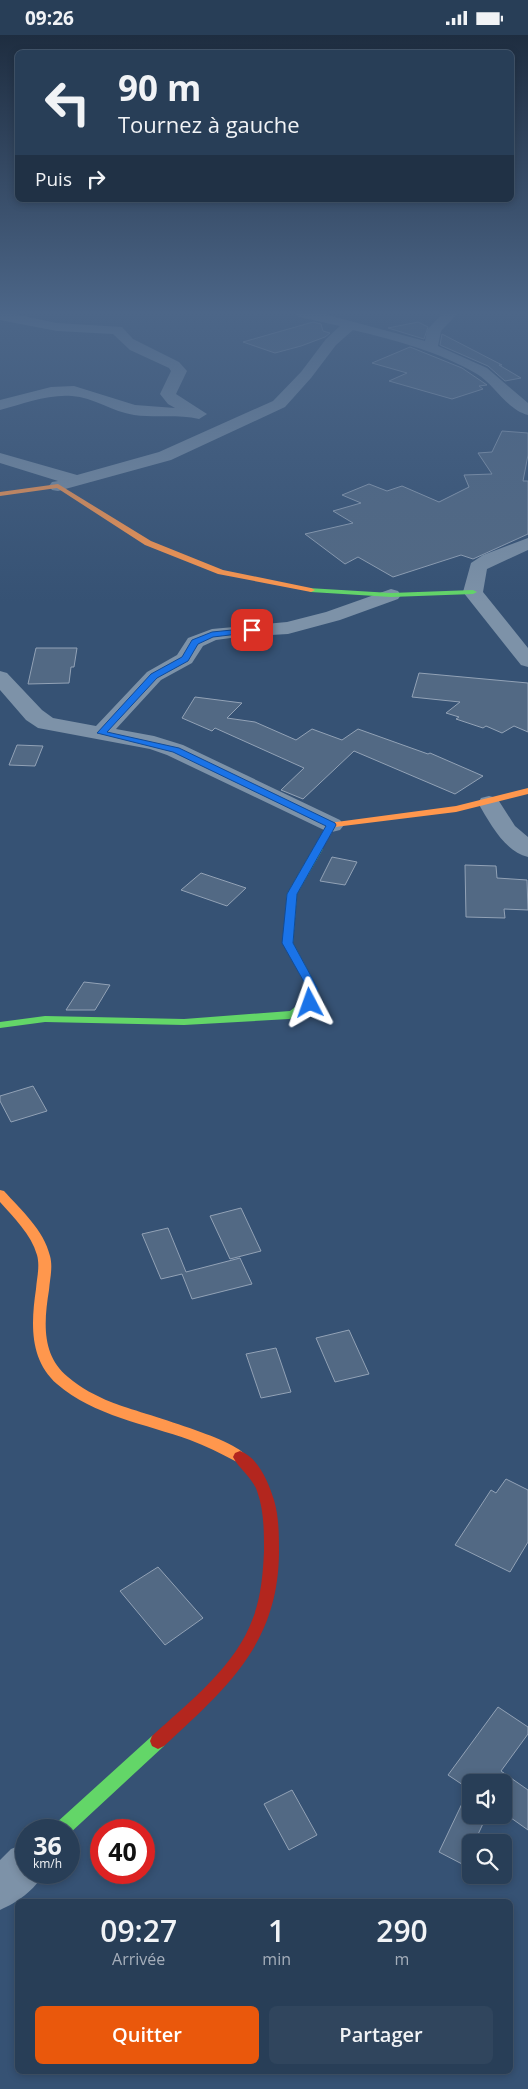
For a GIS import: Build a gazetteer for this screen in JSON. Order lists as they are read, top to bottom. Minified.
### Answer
{"page":{"status":"09:26","turn":["90 m","Tournez à gauche"],"then":"Puis","speed":"36 km/h","limit":"40","eta":["09:27","Arrivée","1","min","290","m"],"buttons":["Quitter","Partager"]}}
